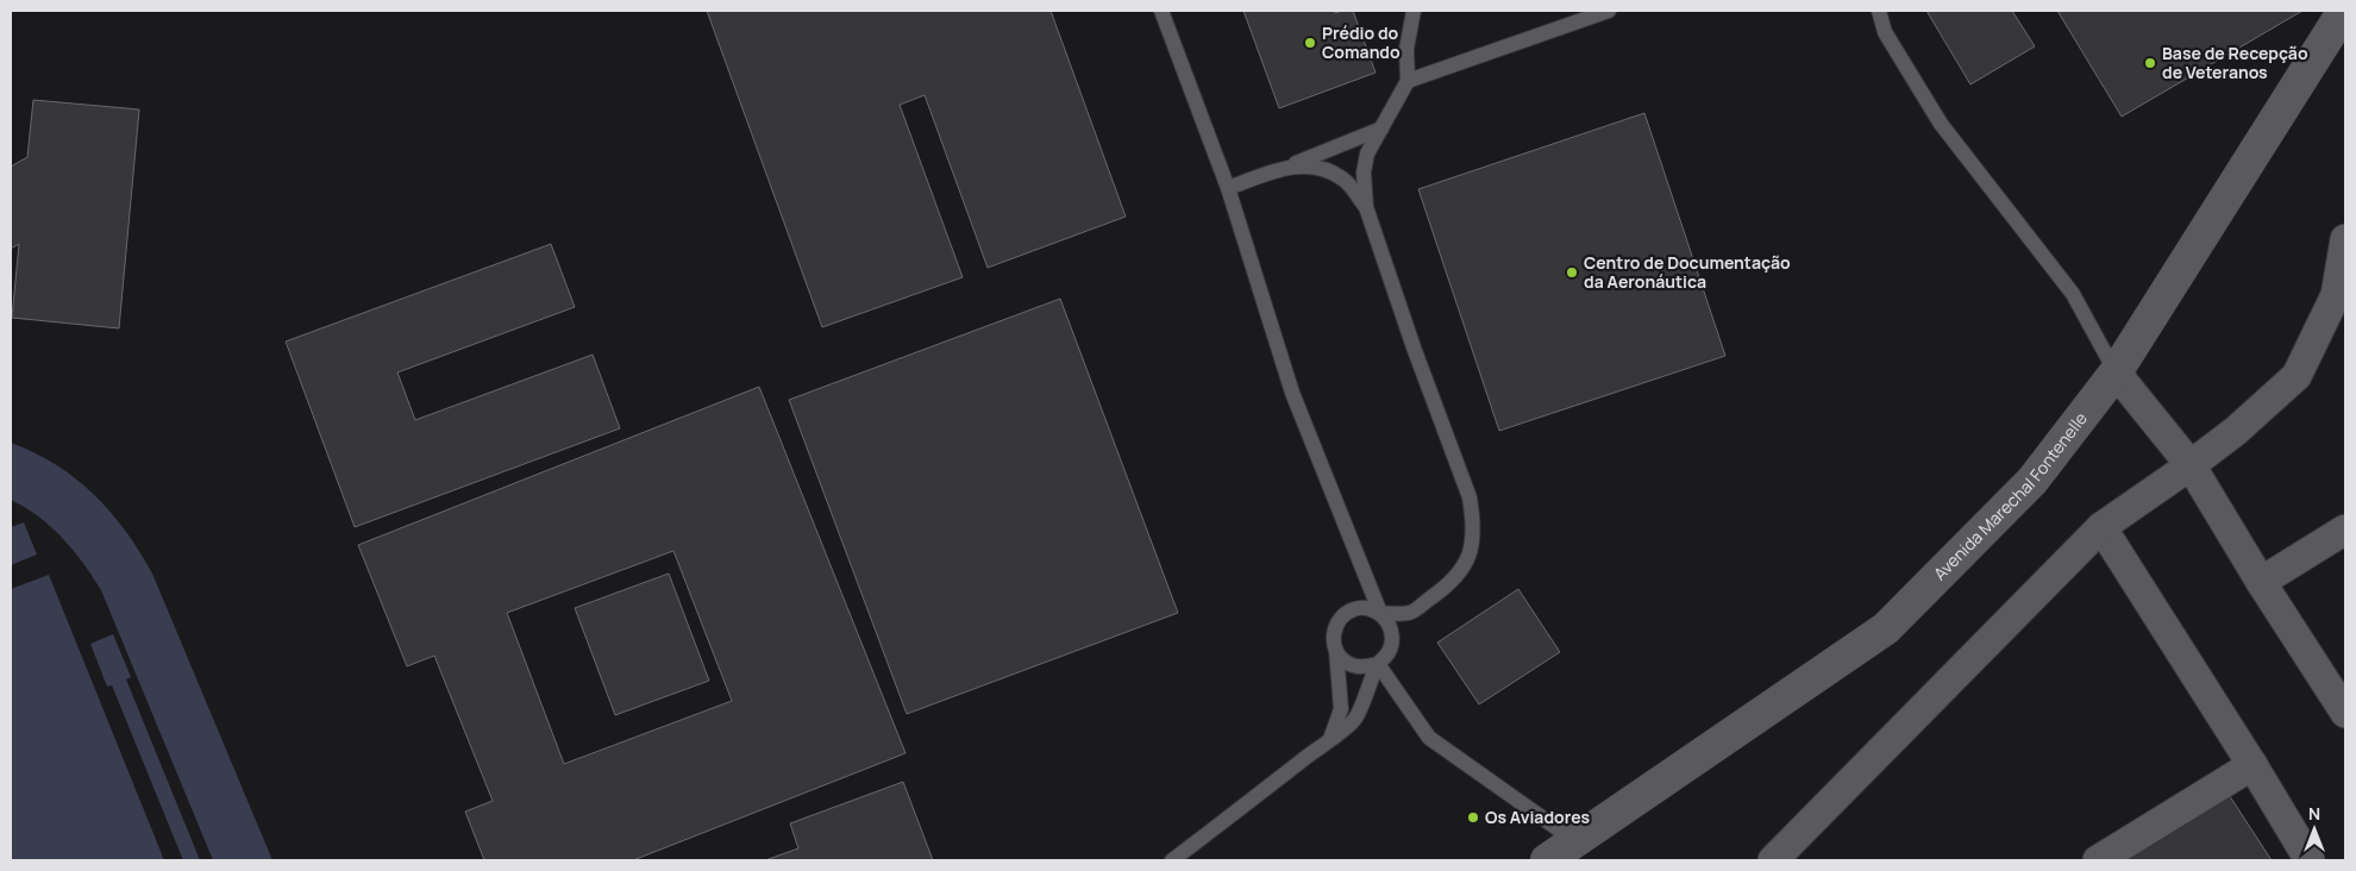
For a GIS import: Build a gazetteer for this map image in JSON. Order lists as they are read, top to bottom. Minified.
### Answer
{"streets":{"main road":["Avenida Marechal Fontenelle"]},"places":["Prédio do Comando","Base de Recepção de Veteranos","Centro de Documentação da Aeronáutica","Os Aviadores"],"north":"top"}
